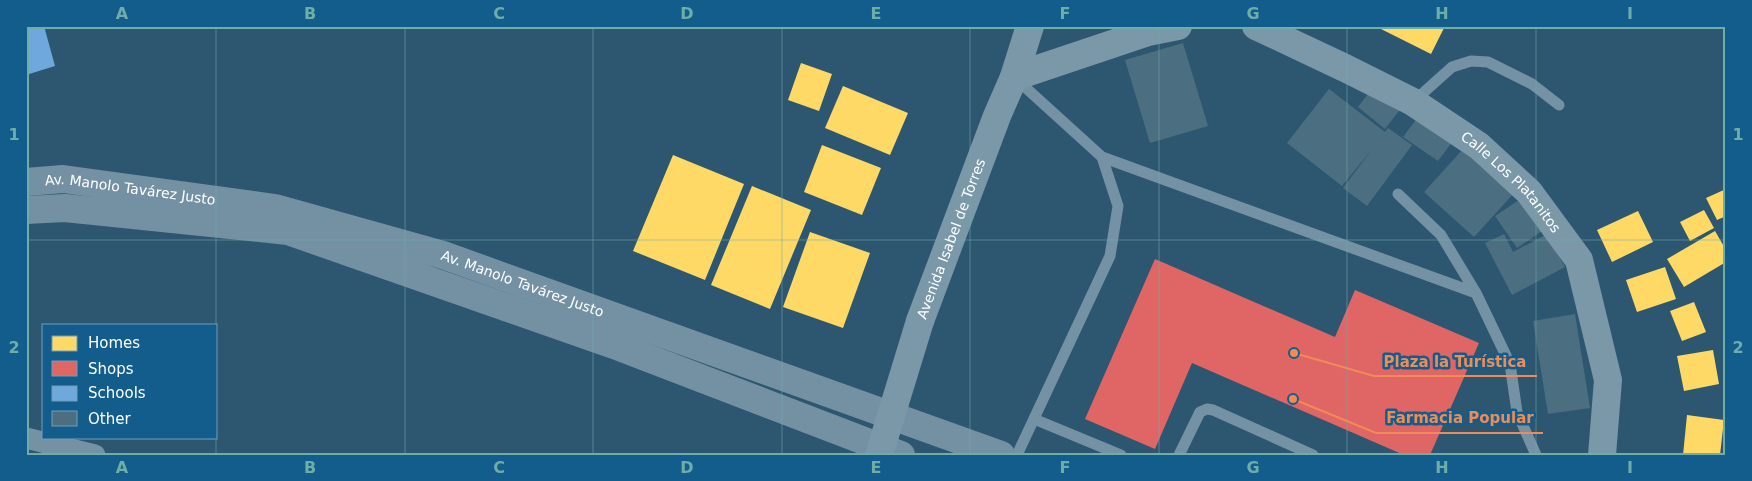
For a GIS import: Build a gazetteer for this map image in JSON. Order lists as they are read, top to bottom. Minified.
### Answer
{"streets":{"main road":["Av. Manolo Tavárez Justo"],"street":["Calle Los Platanitos","Avenida Isabel de Torres"]},"places":["Plaza la Turística","Farmacia Popular"],"legend":["Homes","Shops","Schools","Other"],"grid":{"columns":["A","B","C","D","E","F","G","H","I"],"rows":["1","2"]}}
